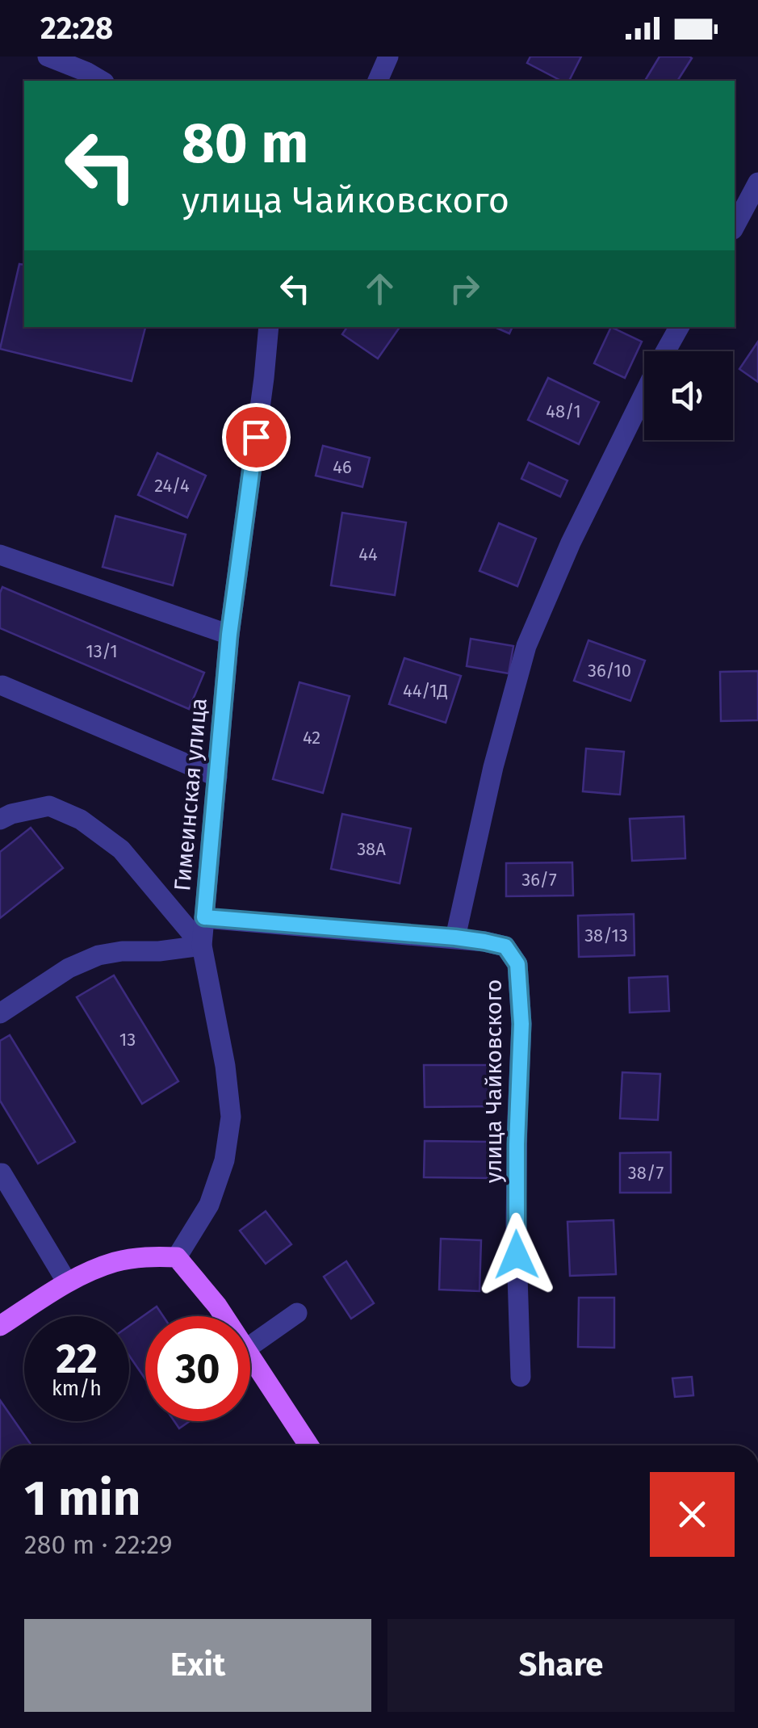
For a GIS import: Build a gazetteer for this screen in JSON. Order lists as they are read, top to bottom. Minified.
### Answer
{"streets":{"street":["Гимеинская улица","улица Чайковского"]},"crossings":[["Гимеинская улица","улица Чайковского"]],"house_numbers":["48/1","46","24/4","44","13/1","36/10","44/1Д","42","38А","36/7","38/13","13","38/7"],"page":{"status":"22:28","turn":["80 m","улица Чайковского"],"speed":"22 km/h","limit":"30","heading":["1 min","280 m · 22:29"],"buttons":["Exit","Share"]}}
